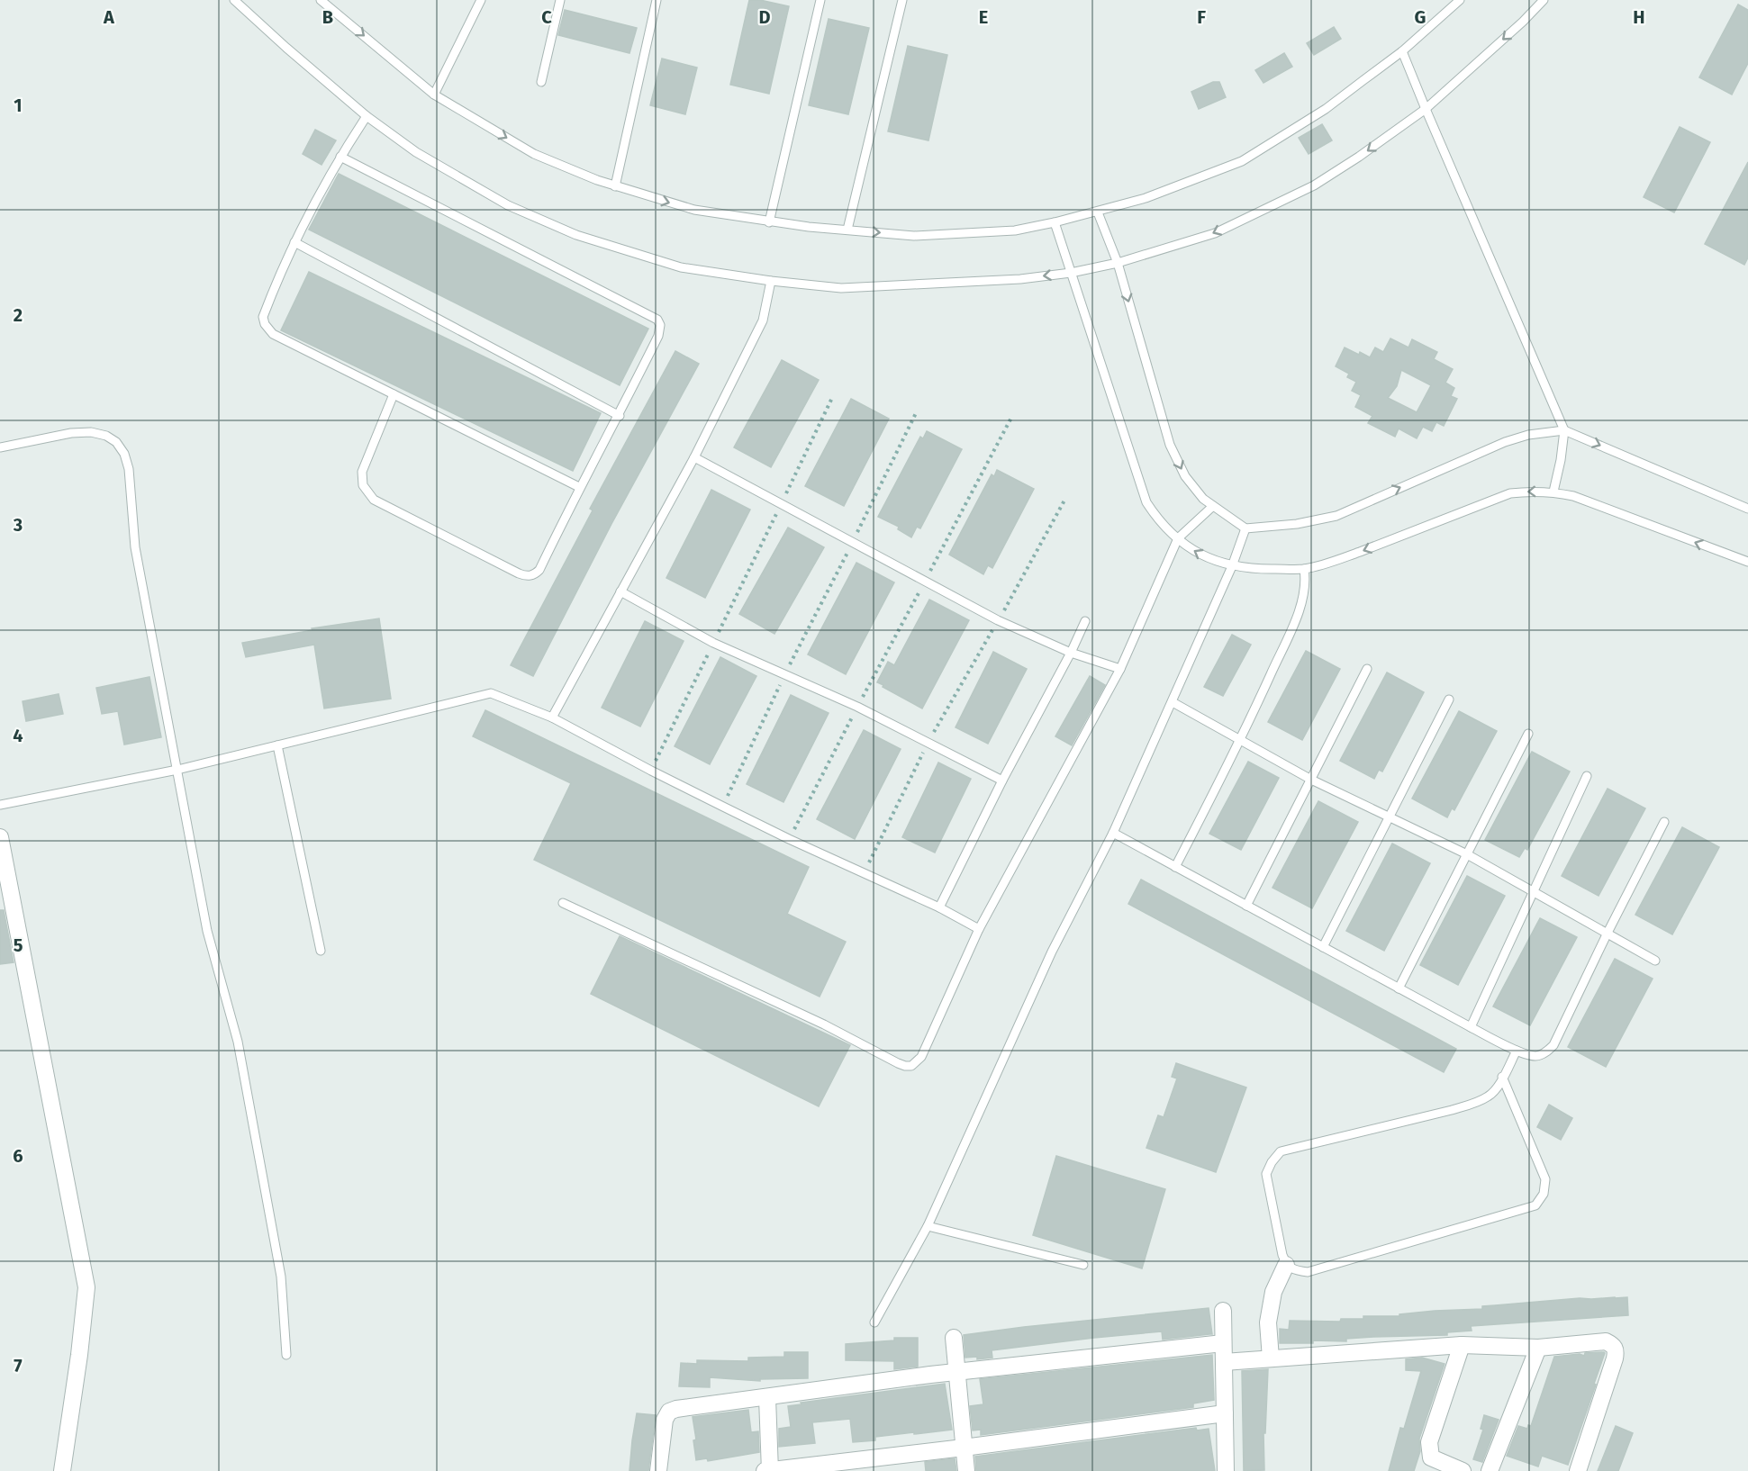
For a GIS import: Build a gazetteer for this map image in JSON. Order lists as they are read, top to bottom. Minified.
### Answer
{"grid":{"columns":["A","B","C","D","E","F","G","H"],"rows":["1","2","3","4","5","6","7"]}}
